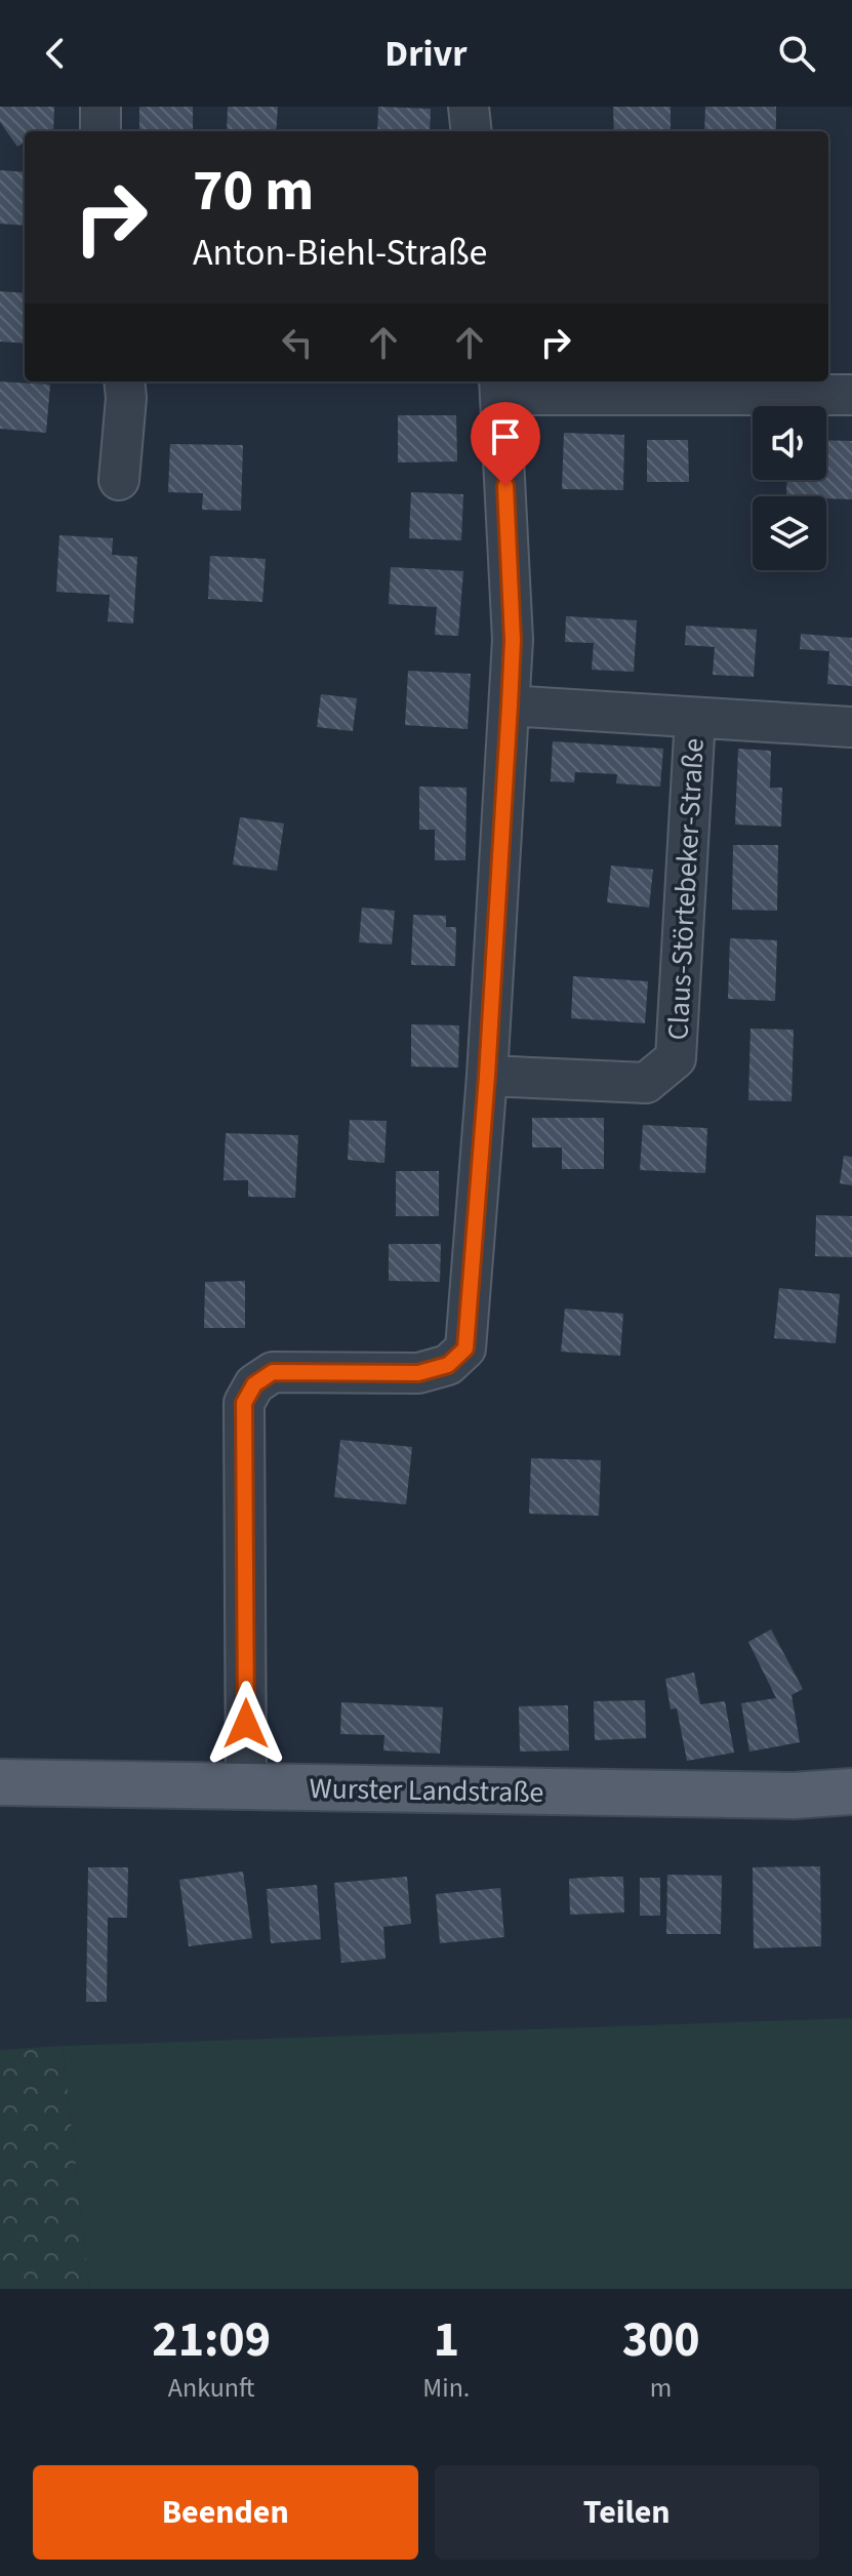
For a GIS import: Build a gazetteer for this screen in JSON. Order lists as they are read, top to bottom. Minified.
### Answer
{"streets":{"main road":["Wurster Landstraße"],"street":["Claus-Störtebeker-Straße"]},"page":{"header":"Drivr","turn":["70 m","Anton-Biehl-Straße"],"eta":["21:09","Ankunft","1","Min.","300","m"],"buttons":["Beenden","Teilen"]}}
